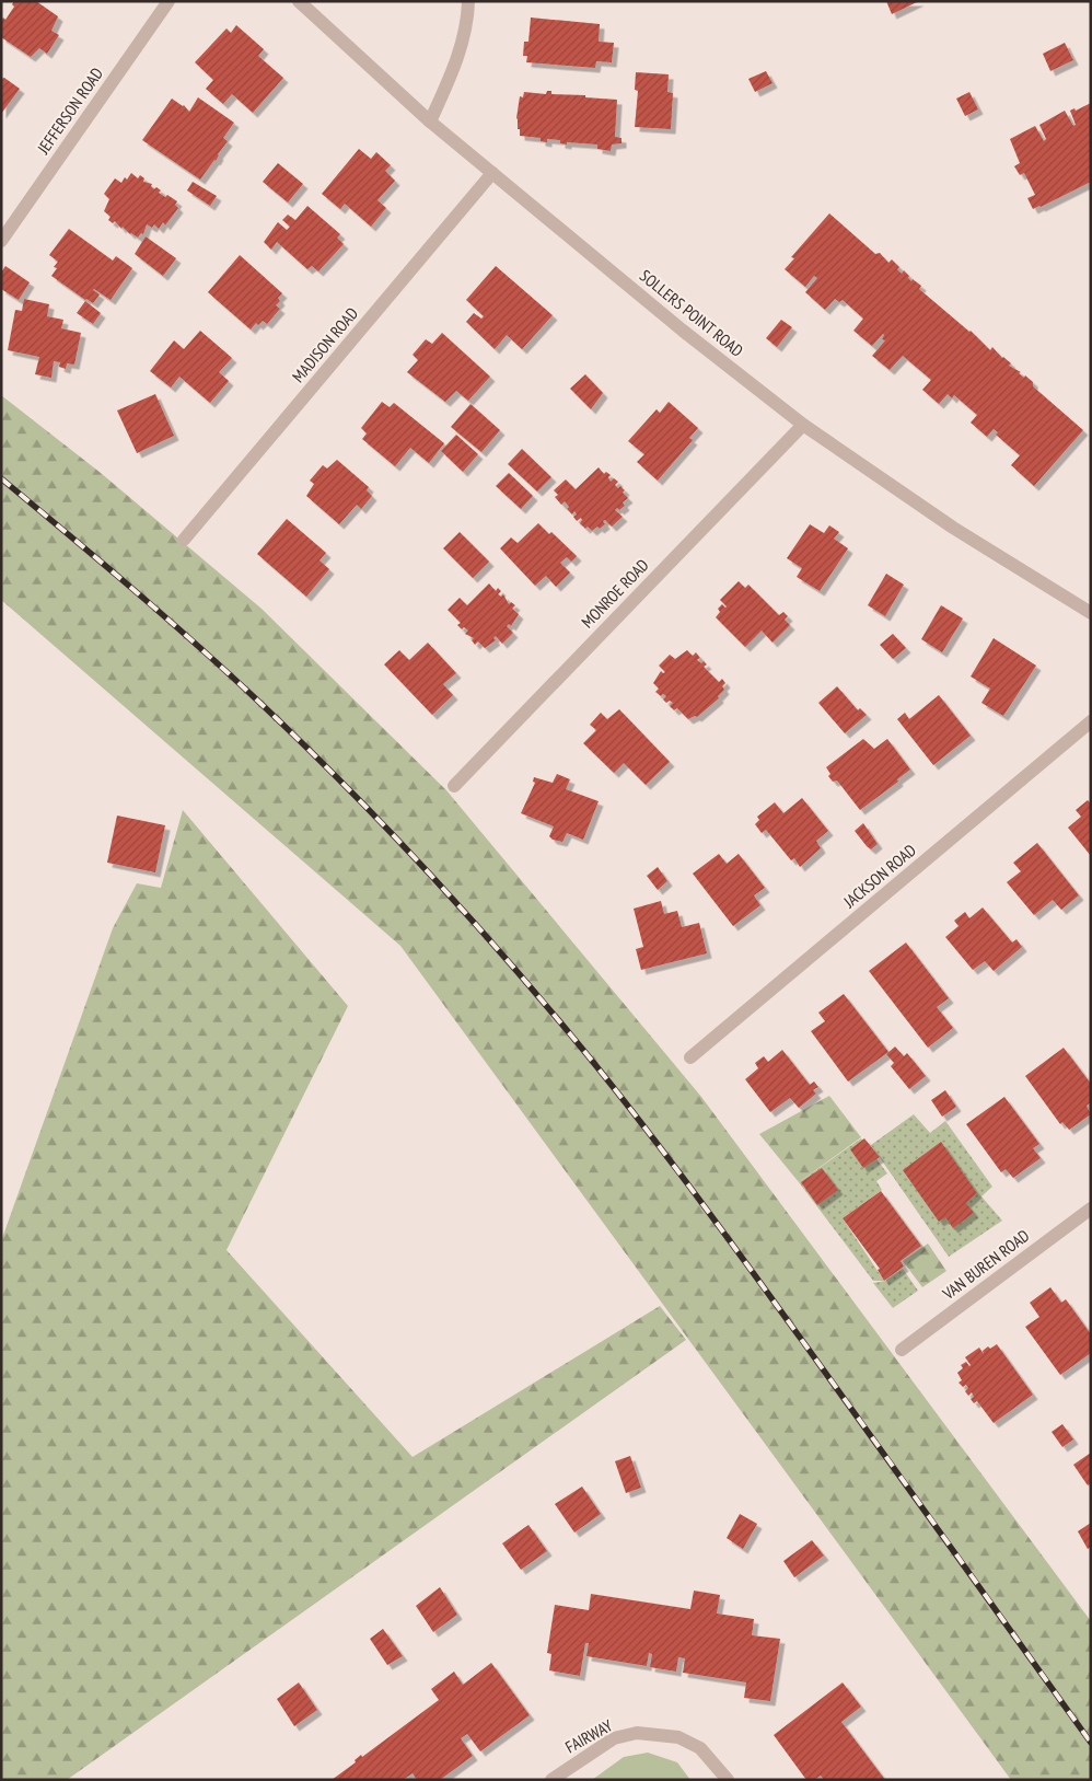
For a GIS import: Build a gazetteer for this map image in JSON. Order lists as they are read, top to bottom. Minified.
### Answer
{"streets":{"street":["JEFFERSON ROAD","SOLLERS POINT ROAD","MADISON ROAD","MONROE ROAD","JACKSON ROAD","VAN BUREN ROAD","FAIRWAY"]},"crossings":[["SOLLERS POINT ROAD","MADISON ROAD"],["SOLLERS POINT ROAD","MONROE ROAD"]]}
